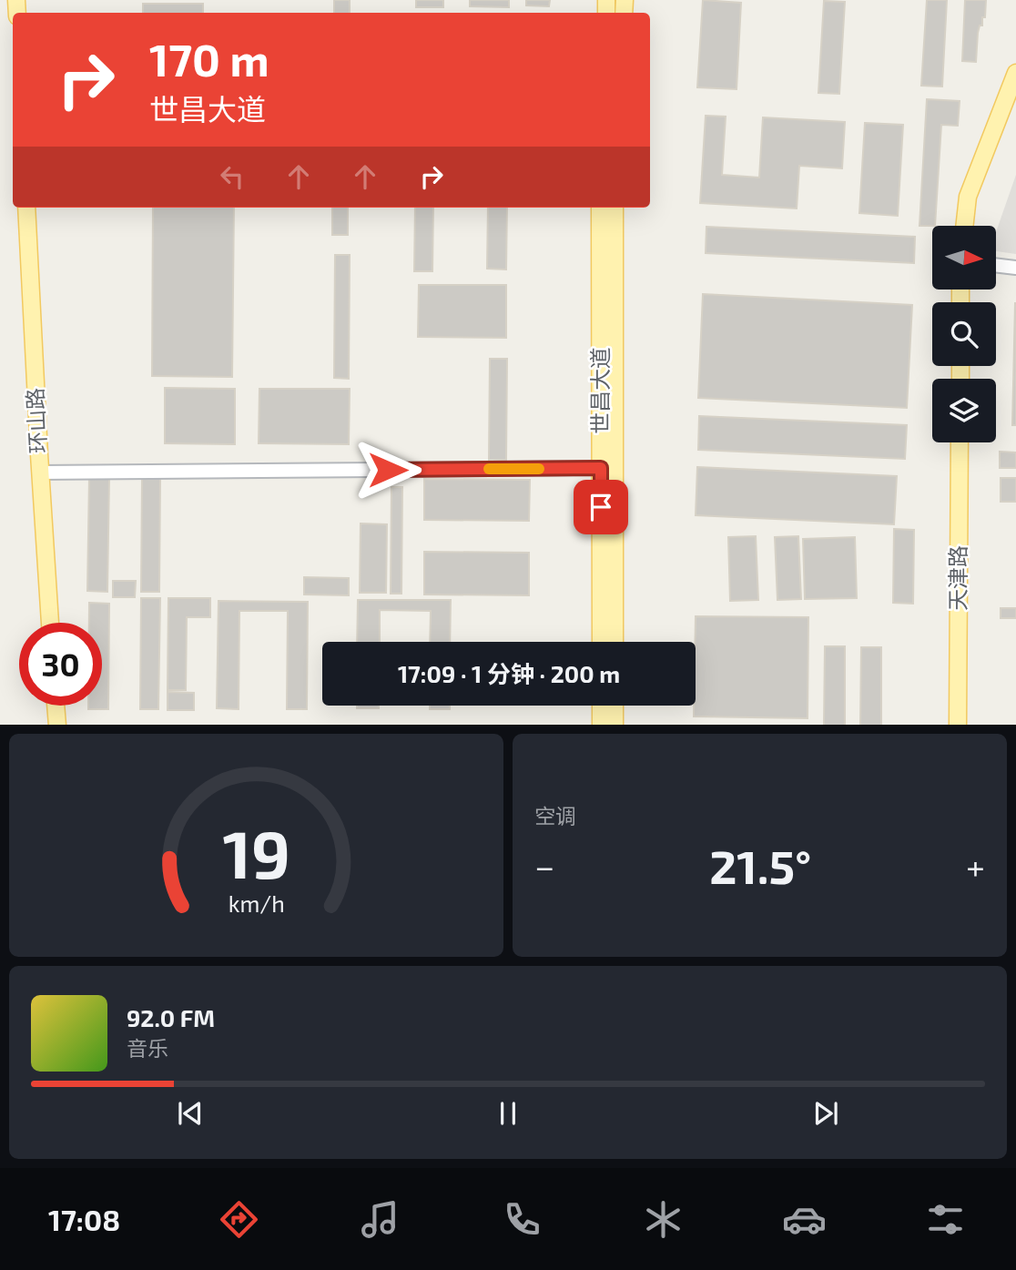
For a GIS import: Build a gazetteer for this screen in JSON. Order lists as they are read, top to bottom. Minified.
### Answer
{"streets":{"main road":["世昌大道","环山路","天津路"]},"north":"right","page":{"turn":["170 m","世昌大道"],"limit":"30","trip":"17:09 · 1 分钟 · 200 m","tile":"空调","heat":["−","21.5°","+"],"song":["92.0 FM","音乐"],"tabs":"17:08","gauge":["19","km/h"]}}
